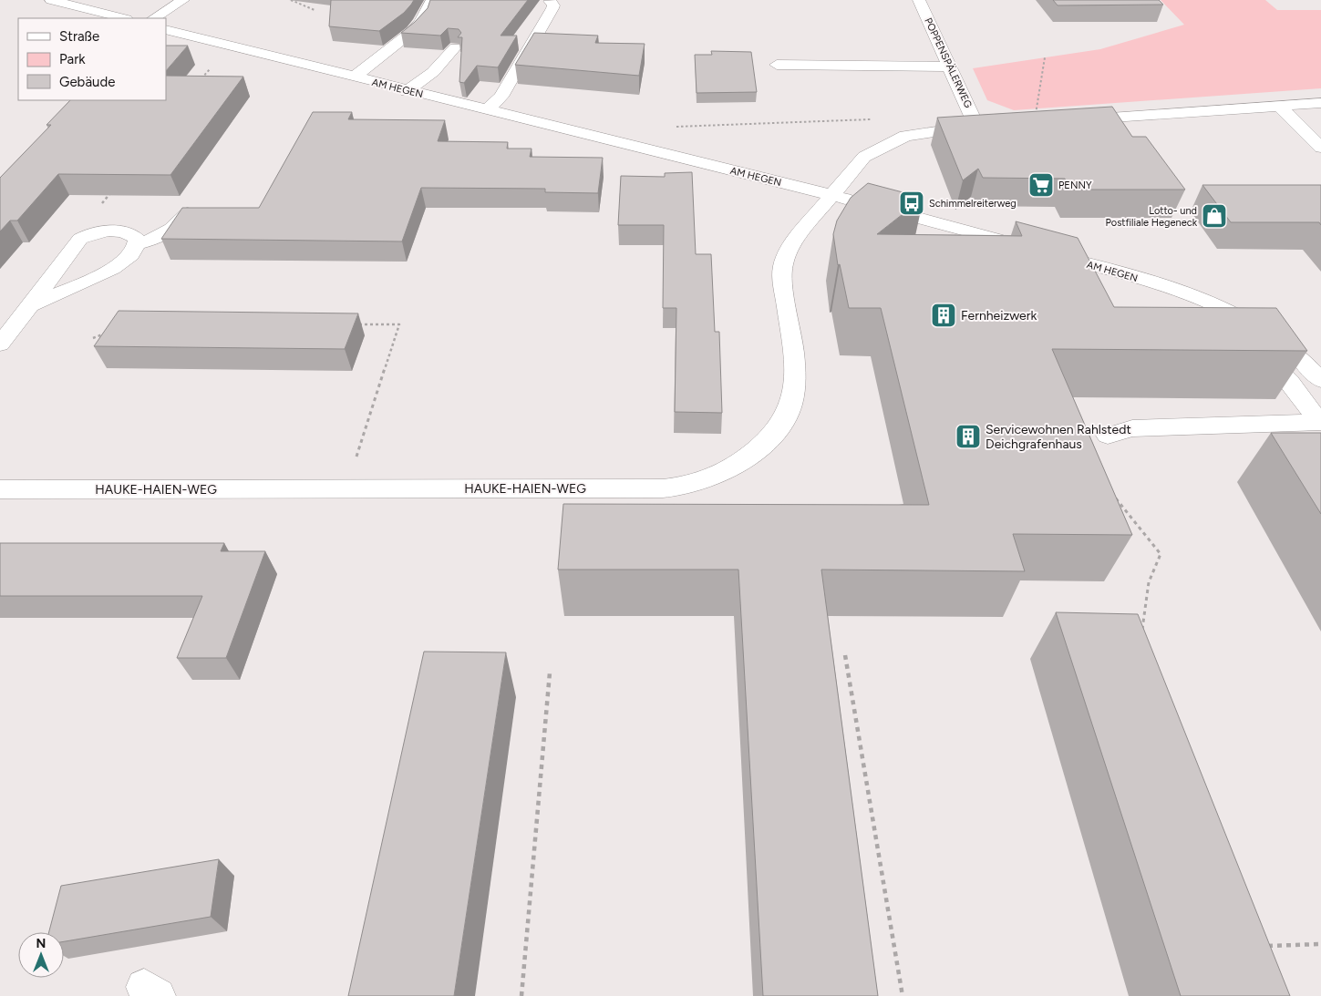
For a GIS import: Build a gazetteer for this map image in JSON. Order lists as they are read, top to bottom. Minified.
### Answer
{"streets":{"street":["POPPENSPÄLERWEG","AM HEGEN","HAUKE-HAIEN-WEG"]},"crossings":[["AM HEGEN","HAUKE-HAIEN-WEG"]],"places":{"supermarket":["PENNY"],"bus stop":["Schimmelreiterweg"],"shop":["Lotto- und Postfiliale Hegeneck"],"building":["Fernheizwerk","Servicewohnen Rahlstedt Deichgrafenhaus"]},"legend":["Straße","Park","Gebäude"],"north":"top"}
